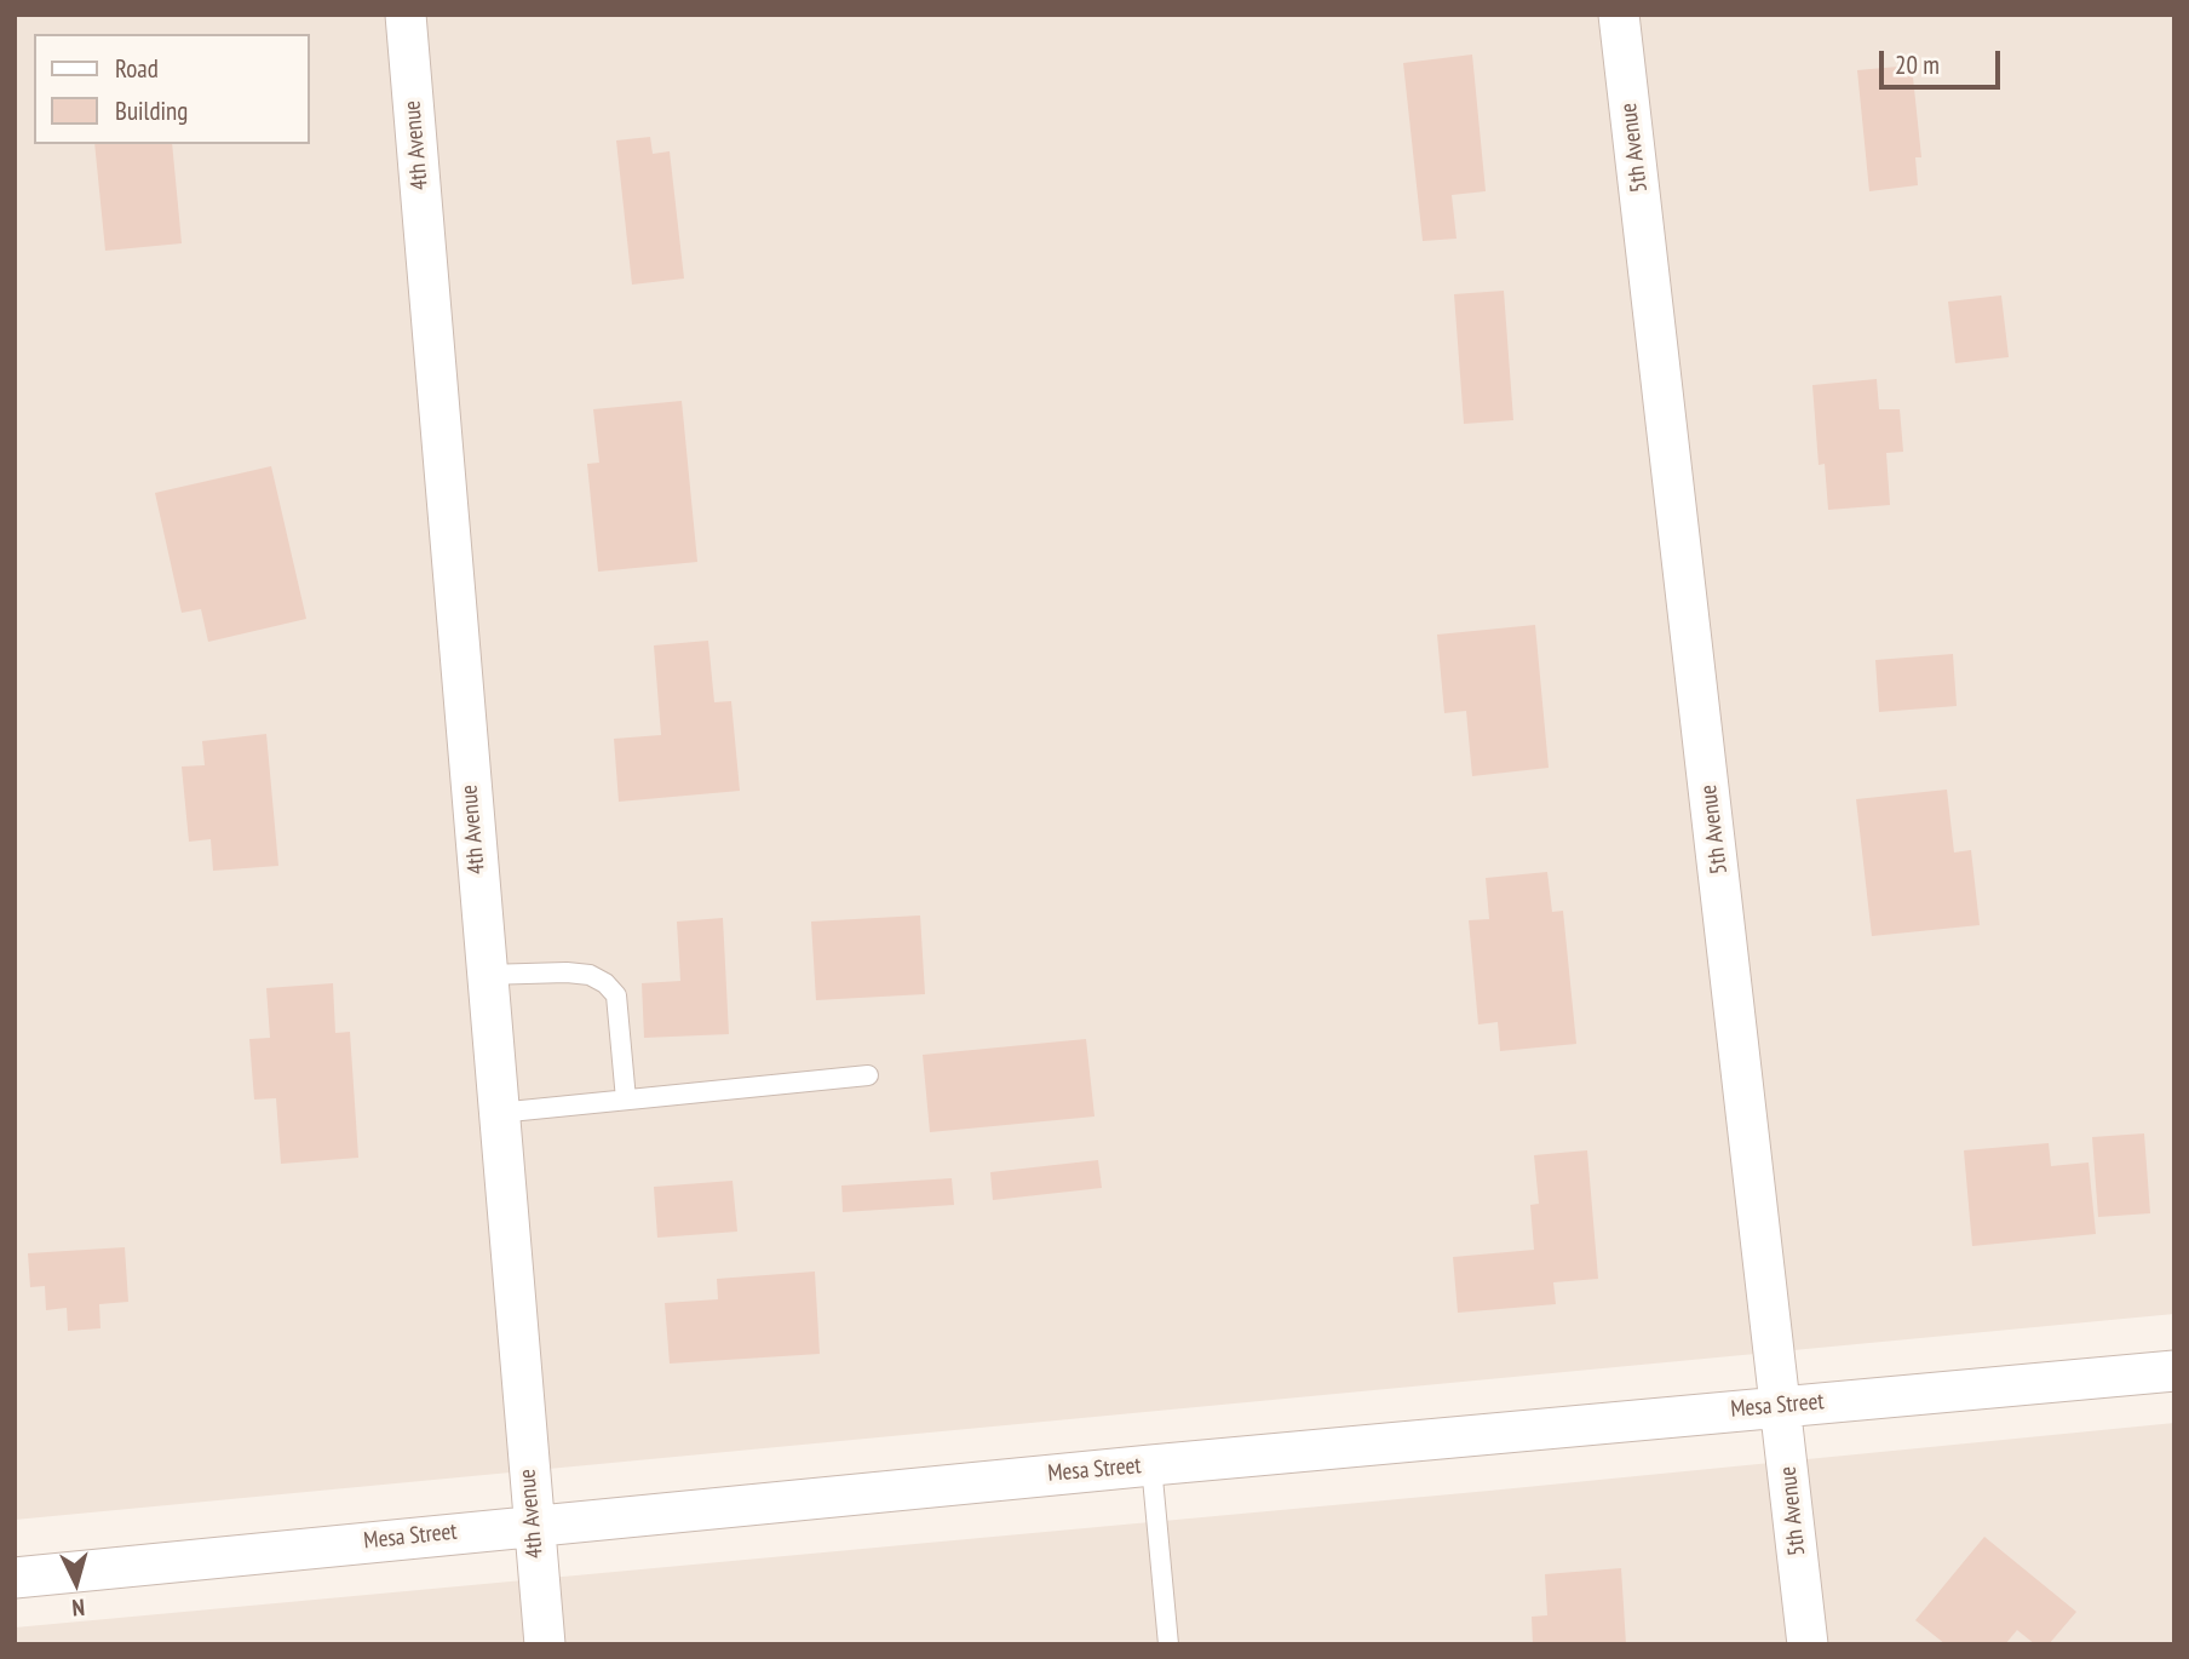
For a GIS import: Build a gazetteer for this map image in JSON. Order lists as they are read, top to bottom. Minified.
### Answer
{"streets":{"street":["4th Avenue","5th Avenue","Mesa Street"]},"crossings":[["4th Avenue","Mesa Street"],["5th Avenue","Mesa Street"]],"legend":["Road","Building"],"scale_bar":"20 m","north":"bottom"}
